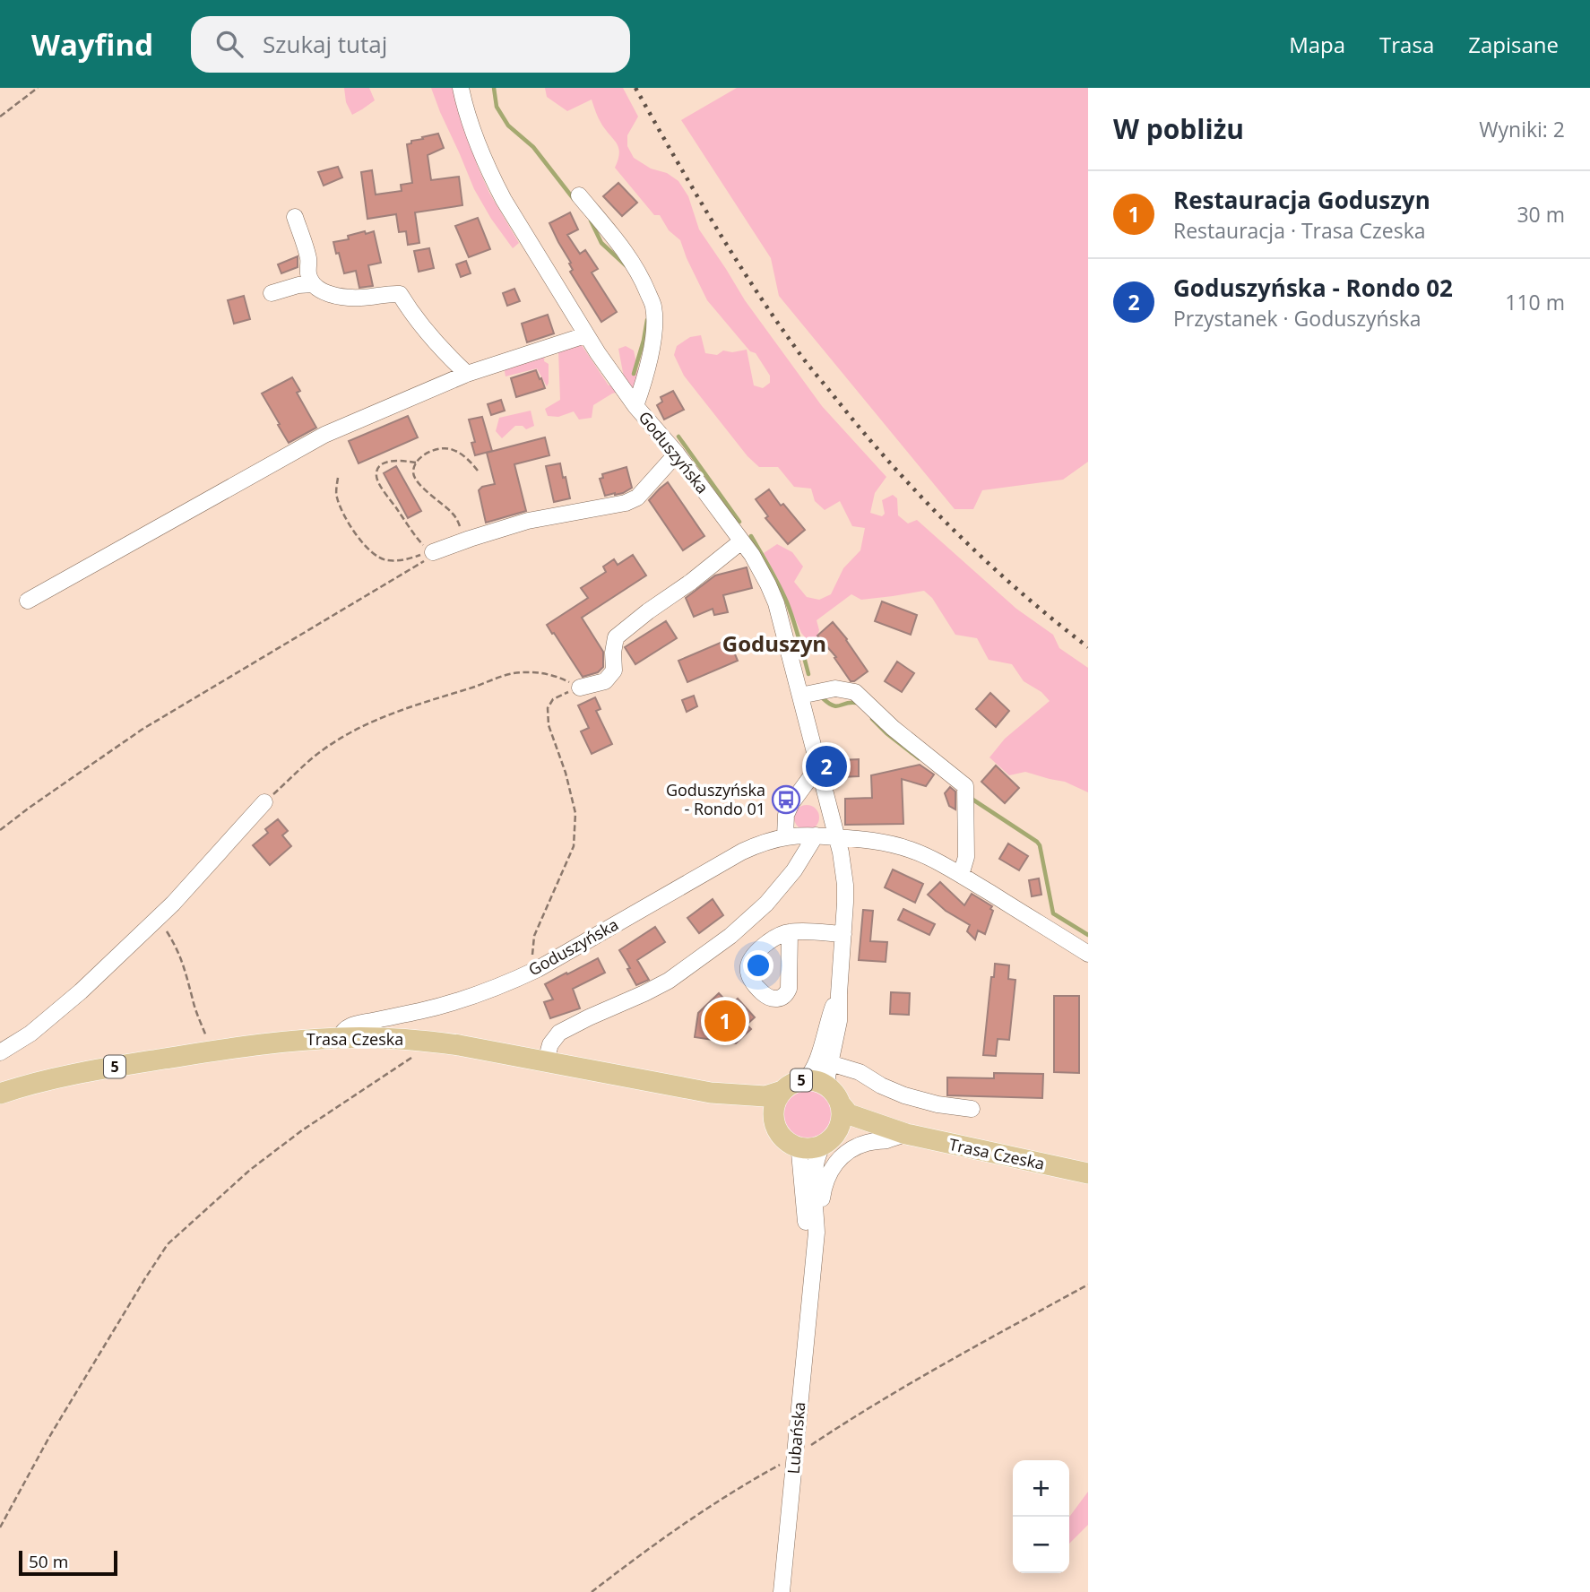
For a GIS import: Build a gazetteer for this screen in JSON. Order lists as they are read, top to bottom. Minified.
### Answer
{"streets":{"main road":["Trasa Czeska","5"],"street":["Goduszyńska","Lubańska"]},"crossings":[["Goduszyńska","Trasa Czeska"],["Goduszyńska","5"],["Goduszyńska","Lubańska"],["Trasa Czeska","5"],["Trasa Czeska","Lubańska"],["5","Lubańska"]],"districts":["Goduszyn"],"places":{"bus stop":["Goduszyńska - Rondo 01"]},"scale_bar":"50 m","page":{"header":"Wayfind","search":"Szukaj tutaj","nav":["Mapa","Trasa","Zapisane"],"heading":["W pobliżu","Wyniki: 2"],"list":[{"mark":"1","name":"Restauracja Goduszyn","note":"Restauracja · Trasa Czeska","value":"30 m"},{"mark":"2","name":"Goduszyńska - Rondo 02","note":"Przystanek · Goduszyńska","value":"110 m"}],"pins":["2","1"],"map_buttons":["+","−"],"scale":"50 m"}}
